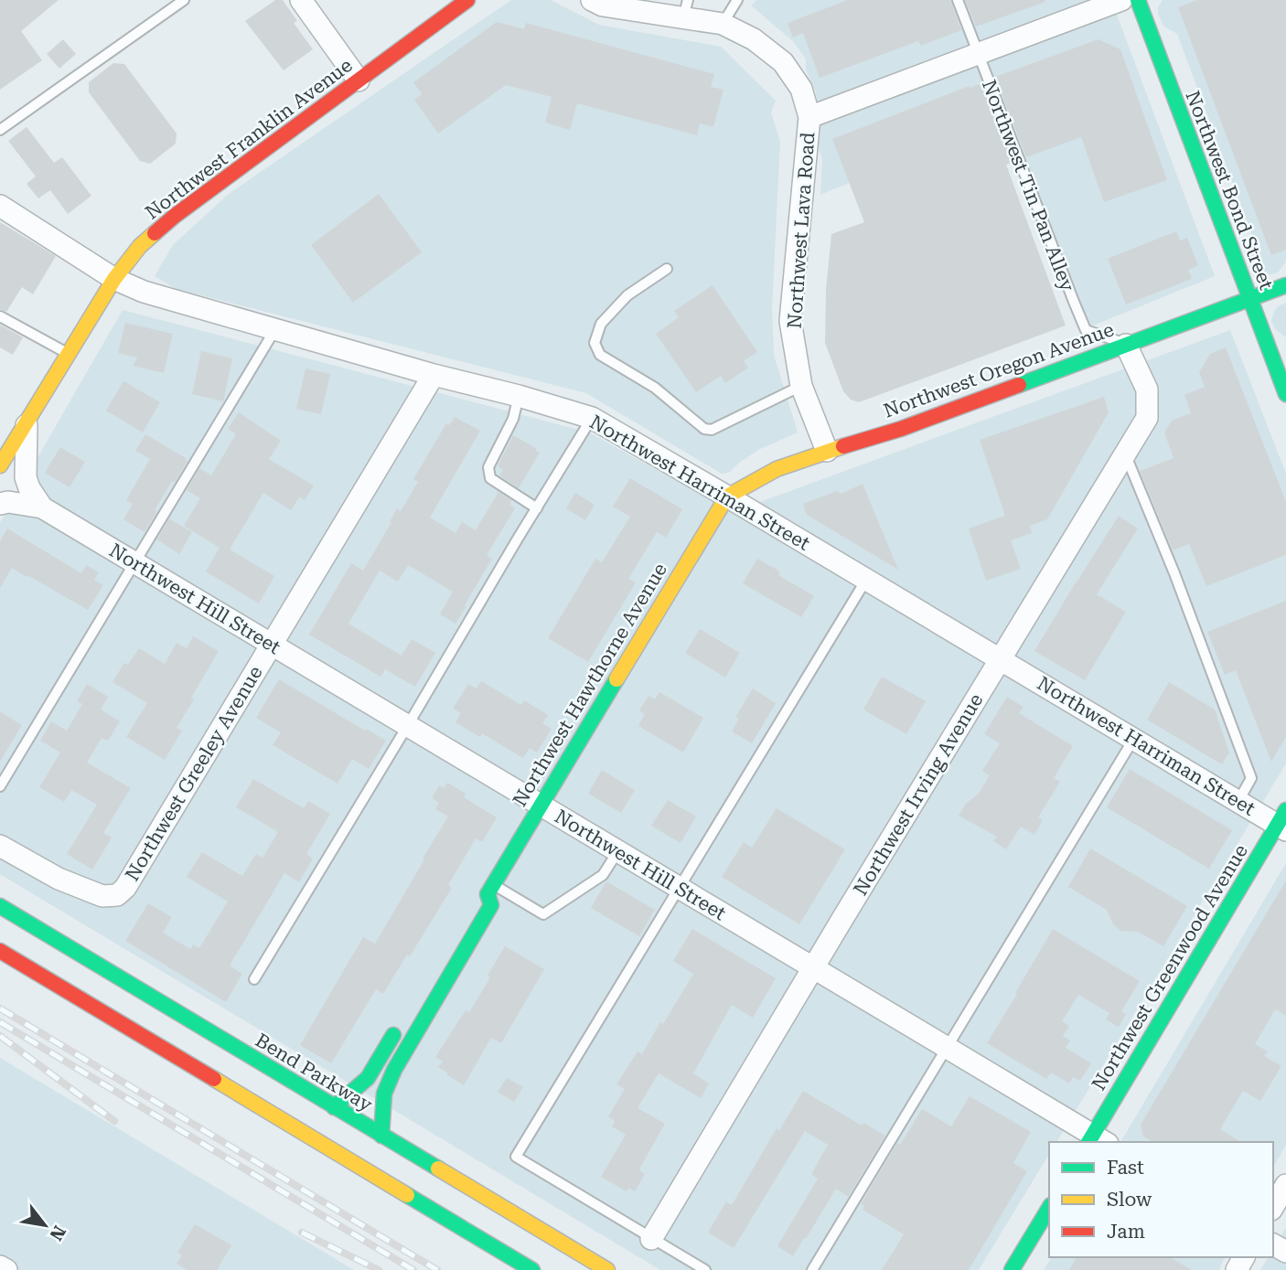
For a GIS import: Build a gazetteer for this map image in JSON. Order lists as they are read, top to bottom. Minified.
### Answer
{"streets":{"main road":["Northwest Franklin Avenue","Northwest Bond Street","Northwest Oregon Avenue","Northwest Hawthorne Avenue","Northwest Greenwood Avenue","Bend Parkway"],"street":["Northwest Lava Road","Northwest Harriman Street","Northwest Hill Street","Northwest Greeley Avenue","Northwest Irving Avenue"],"lane":["Northwest Tin Pan Alley"]},"crossings":[["Northwest Franklin Avenue","Northwest Harriman Street"],["Northwest Franklin Avenue","Northwest Hill Street"],["Northwest Tin Pan Alley","Northwest Oregon Avenue"],["Northwest Tin Pan Alley","Northwest Irving Avenue"],["Northwest Bond Street","Northwest Oregon Avenue"],["Northwest Lava Road","Northwest Oregon Avenue"],["Northwest Oregon Avenue","Northwest Harriman Street"],["Northwest Oregon Avenue","Northwest Hawthorne Avenue"],["Northwest Oregon Avenue","Northwest Irving Avenue"],["Northwest Harriman Street","Northwest Hawthorne Avenue"],["Northwest Harriman Street","Northwest Greeley Avenue"],["Northwest Harriman Street","Northwest Irving Avenue"],["Northwest Harriman Street","Northwest Greenwood Avenue"],["Northwest Hill Street","Northwest Hawthorne Avenue"],["Northwest Hill Street","Northwest Greeley Avenue"],["Northwest Hill Street","Northwest Irving Avenue"],["Northwest Hill Street","Northwest Greenwood Avenue"],["Northwest Hawthorne Avenue","Bend Parkway"]],"legend":["Fast","Slow","Jam"],"north":"bottom right"}
